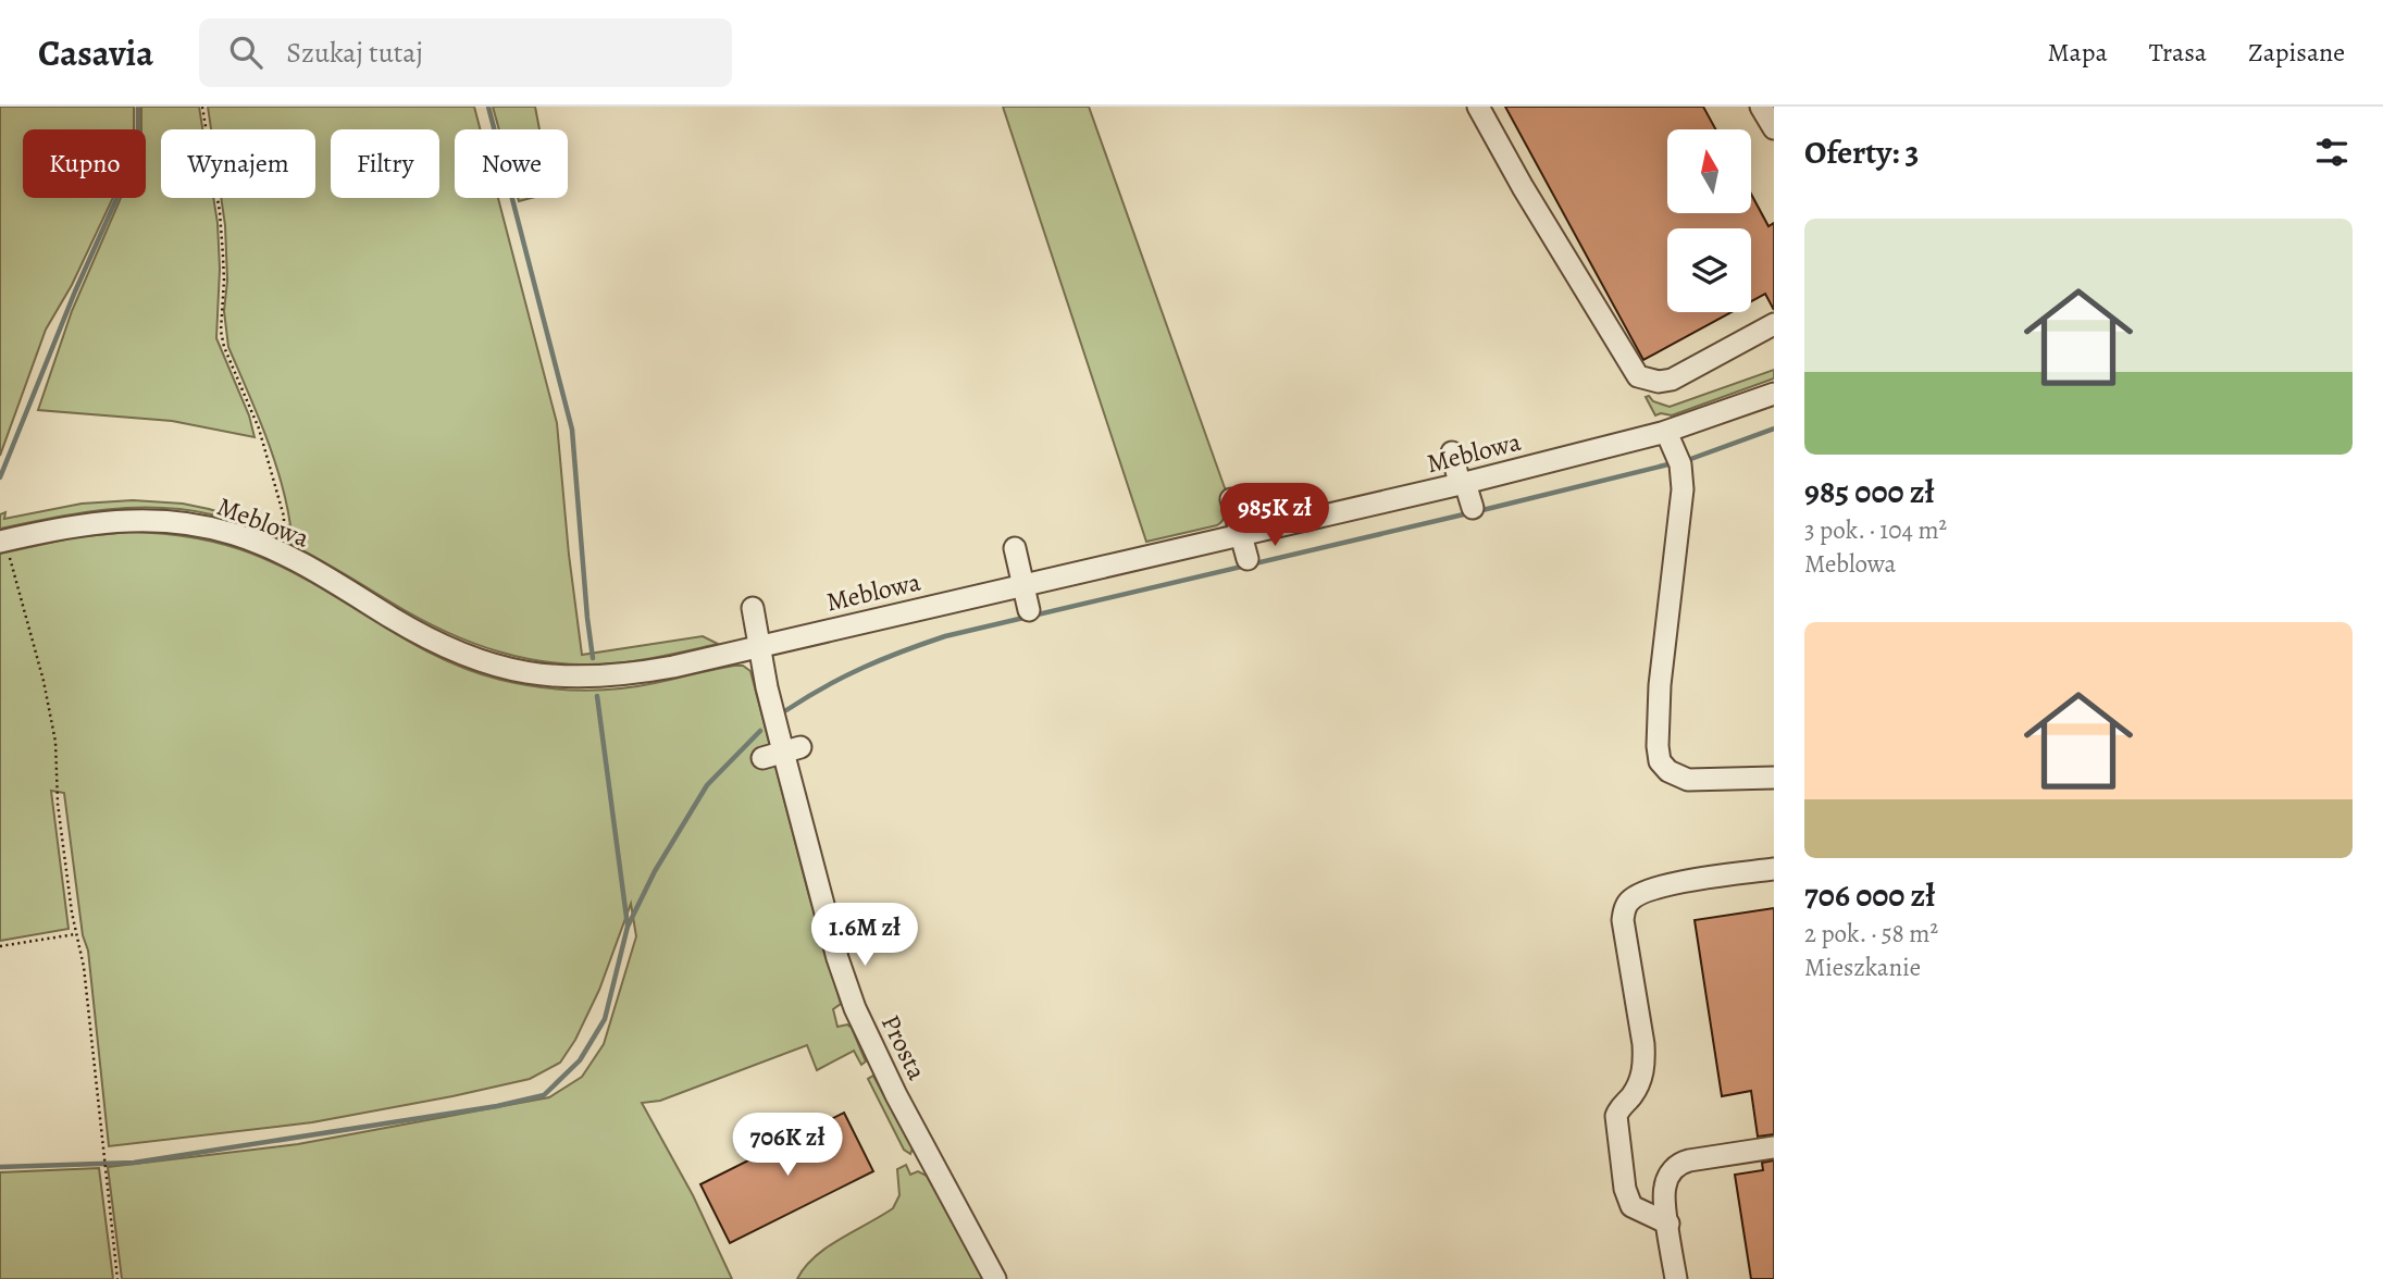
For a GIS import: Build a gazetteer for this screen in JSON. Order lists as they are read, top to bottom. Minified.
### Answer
{"streets":{"street":["Meblowa","Prosta"]},"crossings":[["Meblowa","Prosta"]],"north":"top","page":{"header":"Casavia","search":"Szukaj tutaj","nav":["Mapa","Trasa","Zapisane"],"heading":"Oferty: 3","chip":["Kupno","Wynajem","Filtry","Nowe"],"list":[{"name":"985 000 zł","note":"3 pok. · 104 m² · Meblowa"},{"name":"706 000 zł","note":"2 pok. · 58 m² · Mieszkanie"}],"price":["985K zł","1.6M zł","706K zł"]}}
